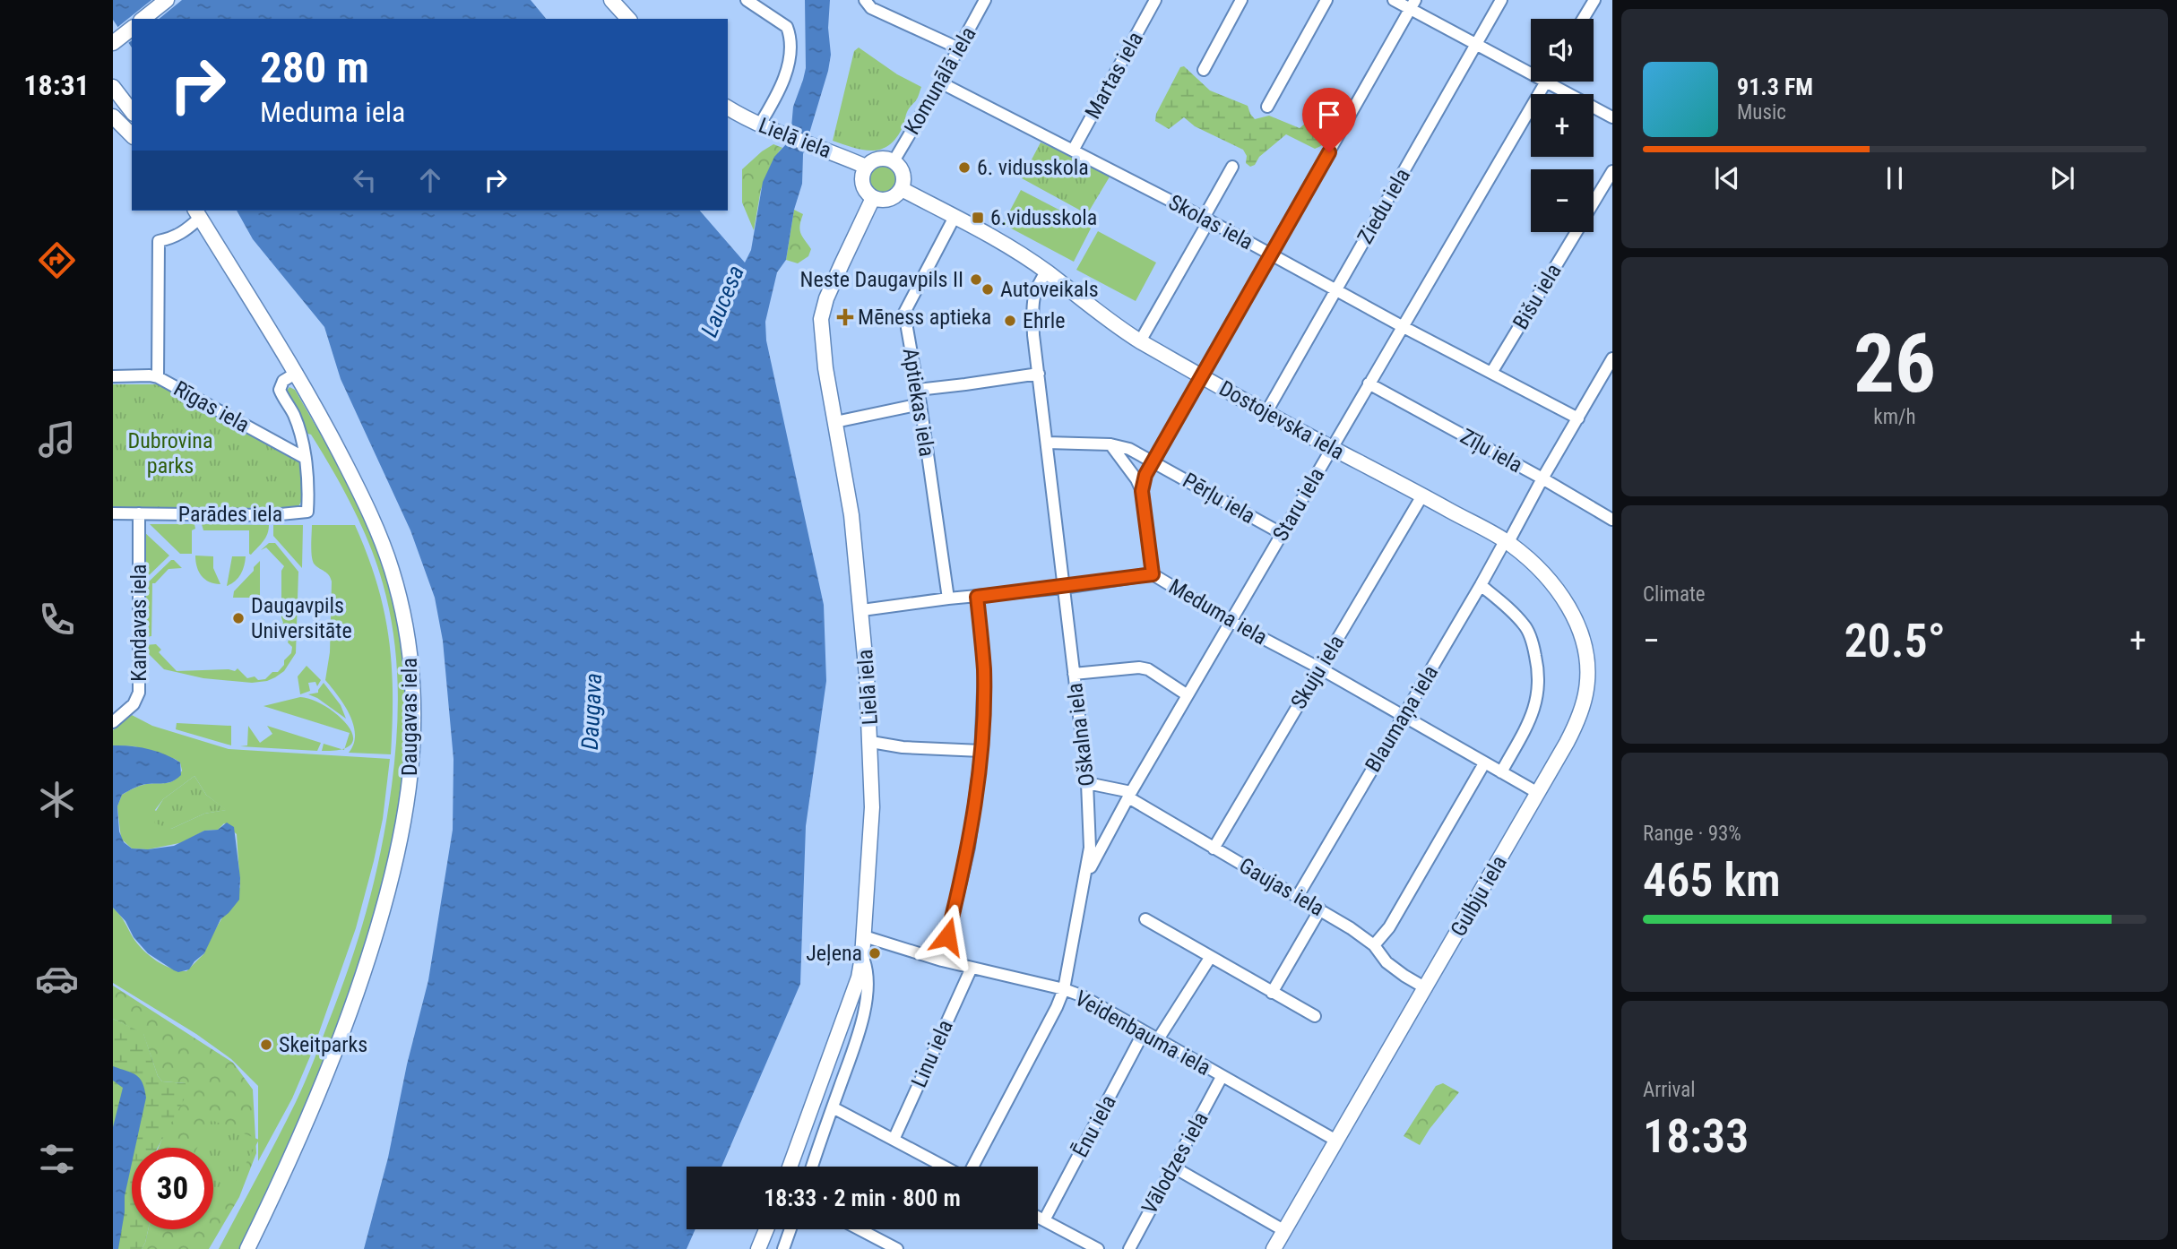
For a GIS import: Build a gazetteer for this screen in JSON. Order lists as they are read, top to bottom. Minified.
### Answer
{"streets":{"main road":["Lielā iela","Dostojevska iela","Daugavas iela","Gulbju iela"],"street":["Martas iela","Komunālā iela","Ziedu iela","Skolas iela","Bišu iela","Aptiekas iela","Rīgas iela","Zīļu iela","Pērļu iela","Staru iela","Parādes iela","Meduma iela","Kandavas iela","Skuju iela","Blaumaņa iela","Oškalna iela","Gaujas iela","Veidenbauma iela","Linu iela","Ēnu iela","Vālodzes iela"]},"crossings":[["Martas iela","Skolas iela"],["Komunālā iela","Lielā iela"],["Komunālā iela","Skolas iela"],["Komunālā iela","Dostojevska iela"],["Lielā iela","Dostojevska iela"],["Lielā iela","Meduma iela"],["Lielā iela","Veidenbauma iela"],["Ziedu iela","Skolas iela"],["Ziedu iela","Dostojevska iela"],["Skolas iela","Bišu iela"],["Skolas iela","Staru iela"],["Skolas iela","Blaumaņa iela"],["Aptiekas iela","Dostojevska iela"],["Aptiekas iela","Meduma iela"],["Rīgas iela","Parādes iela"],["Dostojevska iela","Staru iela"],["Dostojevska iela","Skuju iela"],["Dostojevska iela","Blaumaņa iela"],["Dostojevska iela","Oškalna iela"],["Dostojevska iela","Gulbju iela"],["Zīļu iela","Staru iela"],["Zīļu iela","Blaumaņa iela"],["Pērļu iela","Staru iela"],["Pērļu iela","Oškalna iela"],["Staru iela","Meduma iela"],["Staru iela","Oškalna iela"],["Staru iela","Gaujas iela"],["Parādes iela","Kandavas iela"],["Parādes iela","Daugavas iela"],["Meduma iela","Skuju iela"],["Meduma iela","Blaumaņa iela"],["Meduma iela","Oškalna iela"],["Meduma iela","Gulbju iela"],["Skuju iela","Gaujas iela"],["Blaumaņa iela","Gaujas iela"],["Blaumaņa iela","Gulbju iela"],["Oškalna iela","Gaujas iela"],["Oškalna iela","Veidenbauma iela"],["Gaujas iela","Gulbju iela"],["Gulbju iela","Veidenbauma iela"],["Veidenbauma iela","Linu iela"],["Veidenbauma iela","Ēnu iela"],["Veidenbauma iela","Vālodzes iela"]],"water":["Laucesa","Daugava"],"parks":["Dubrovina parks"],"places":{"other":["6. vidusskola","Neste Daugavpils II","Autoveikals","Ehrle","Daugavpils Universitāte","Jeļena","Skeitparks"],"transit":["6.vidusskola"],"health":["Mēness aptieka"]},"page":{"tabs":"18:31","map_buttons":["+","−"],"turn":["280 m","Meduma iela"],"song":["91.3 FM","Music"],"tile":[["26","km/h"],"Climate",["Range · 93%","465 km"],["Arrival","18:33"]],"heat":["−","20.5°","+"],"limit":"30","trip":"18:33 · 2 min · 800 m"}}
